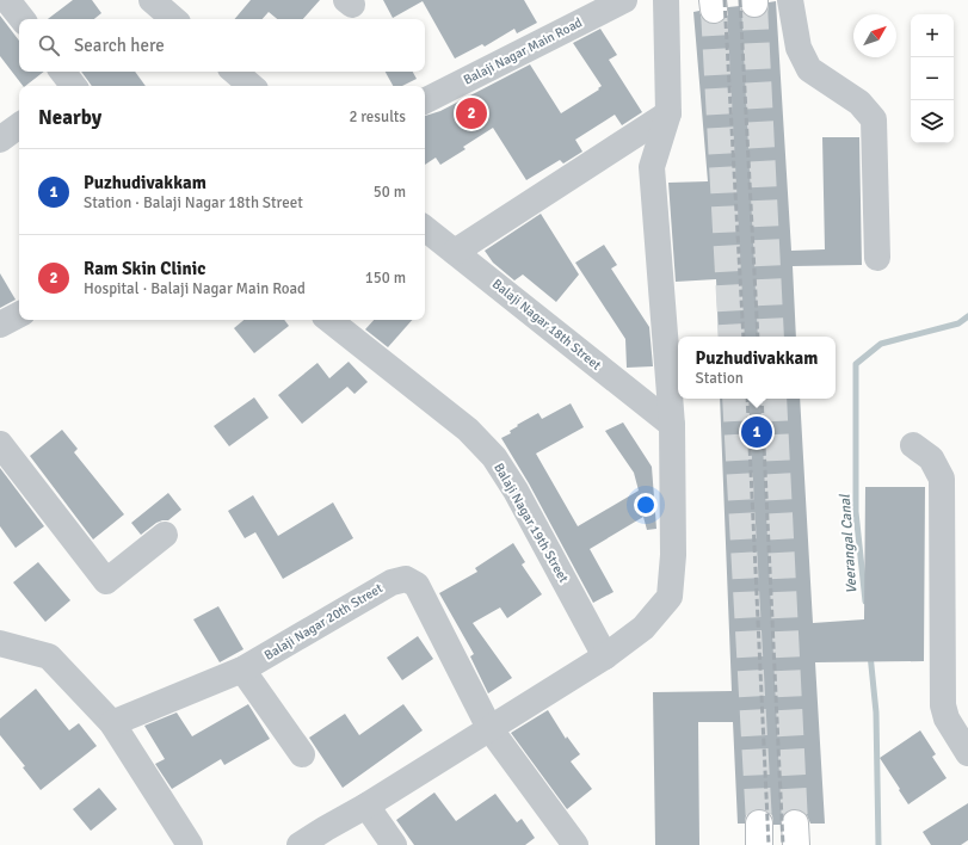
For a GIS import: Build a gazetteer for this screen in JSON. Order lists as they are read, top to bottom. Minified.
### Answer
{"streets":{"street":["Balaji Nagar Main Road","Balaji Nagar 18th Street","Balaji Nagar 19th Street","Balaji Nagar 20th Street"]},"water":["Veerangal Canal"],"north":"top right","page":{"map_buttons":["+","−"],"search":"Search here","heading":["Nearby","2 results"],"pins":["2","1"],"list":[{"mark":"1","name":"Puzhudivakkam","note":"Station · Balaji Nagar 18th Street","value":"50 m"},{"mark":"2","name":"Ram Skin Clinic","note":"Hospital · Balaji Nagar Main Road","value":"150 m"}],"popup":["Puzhudivakkam","Station"]}}
